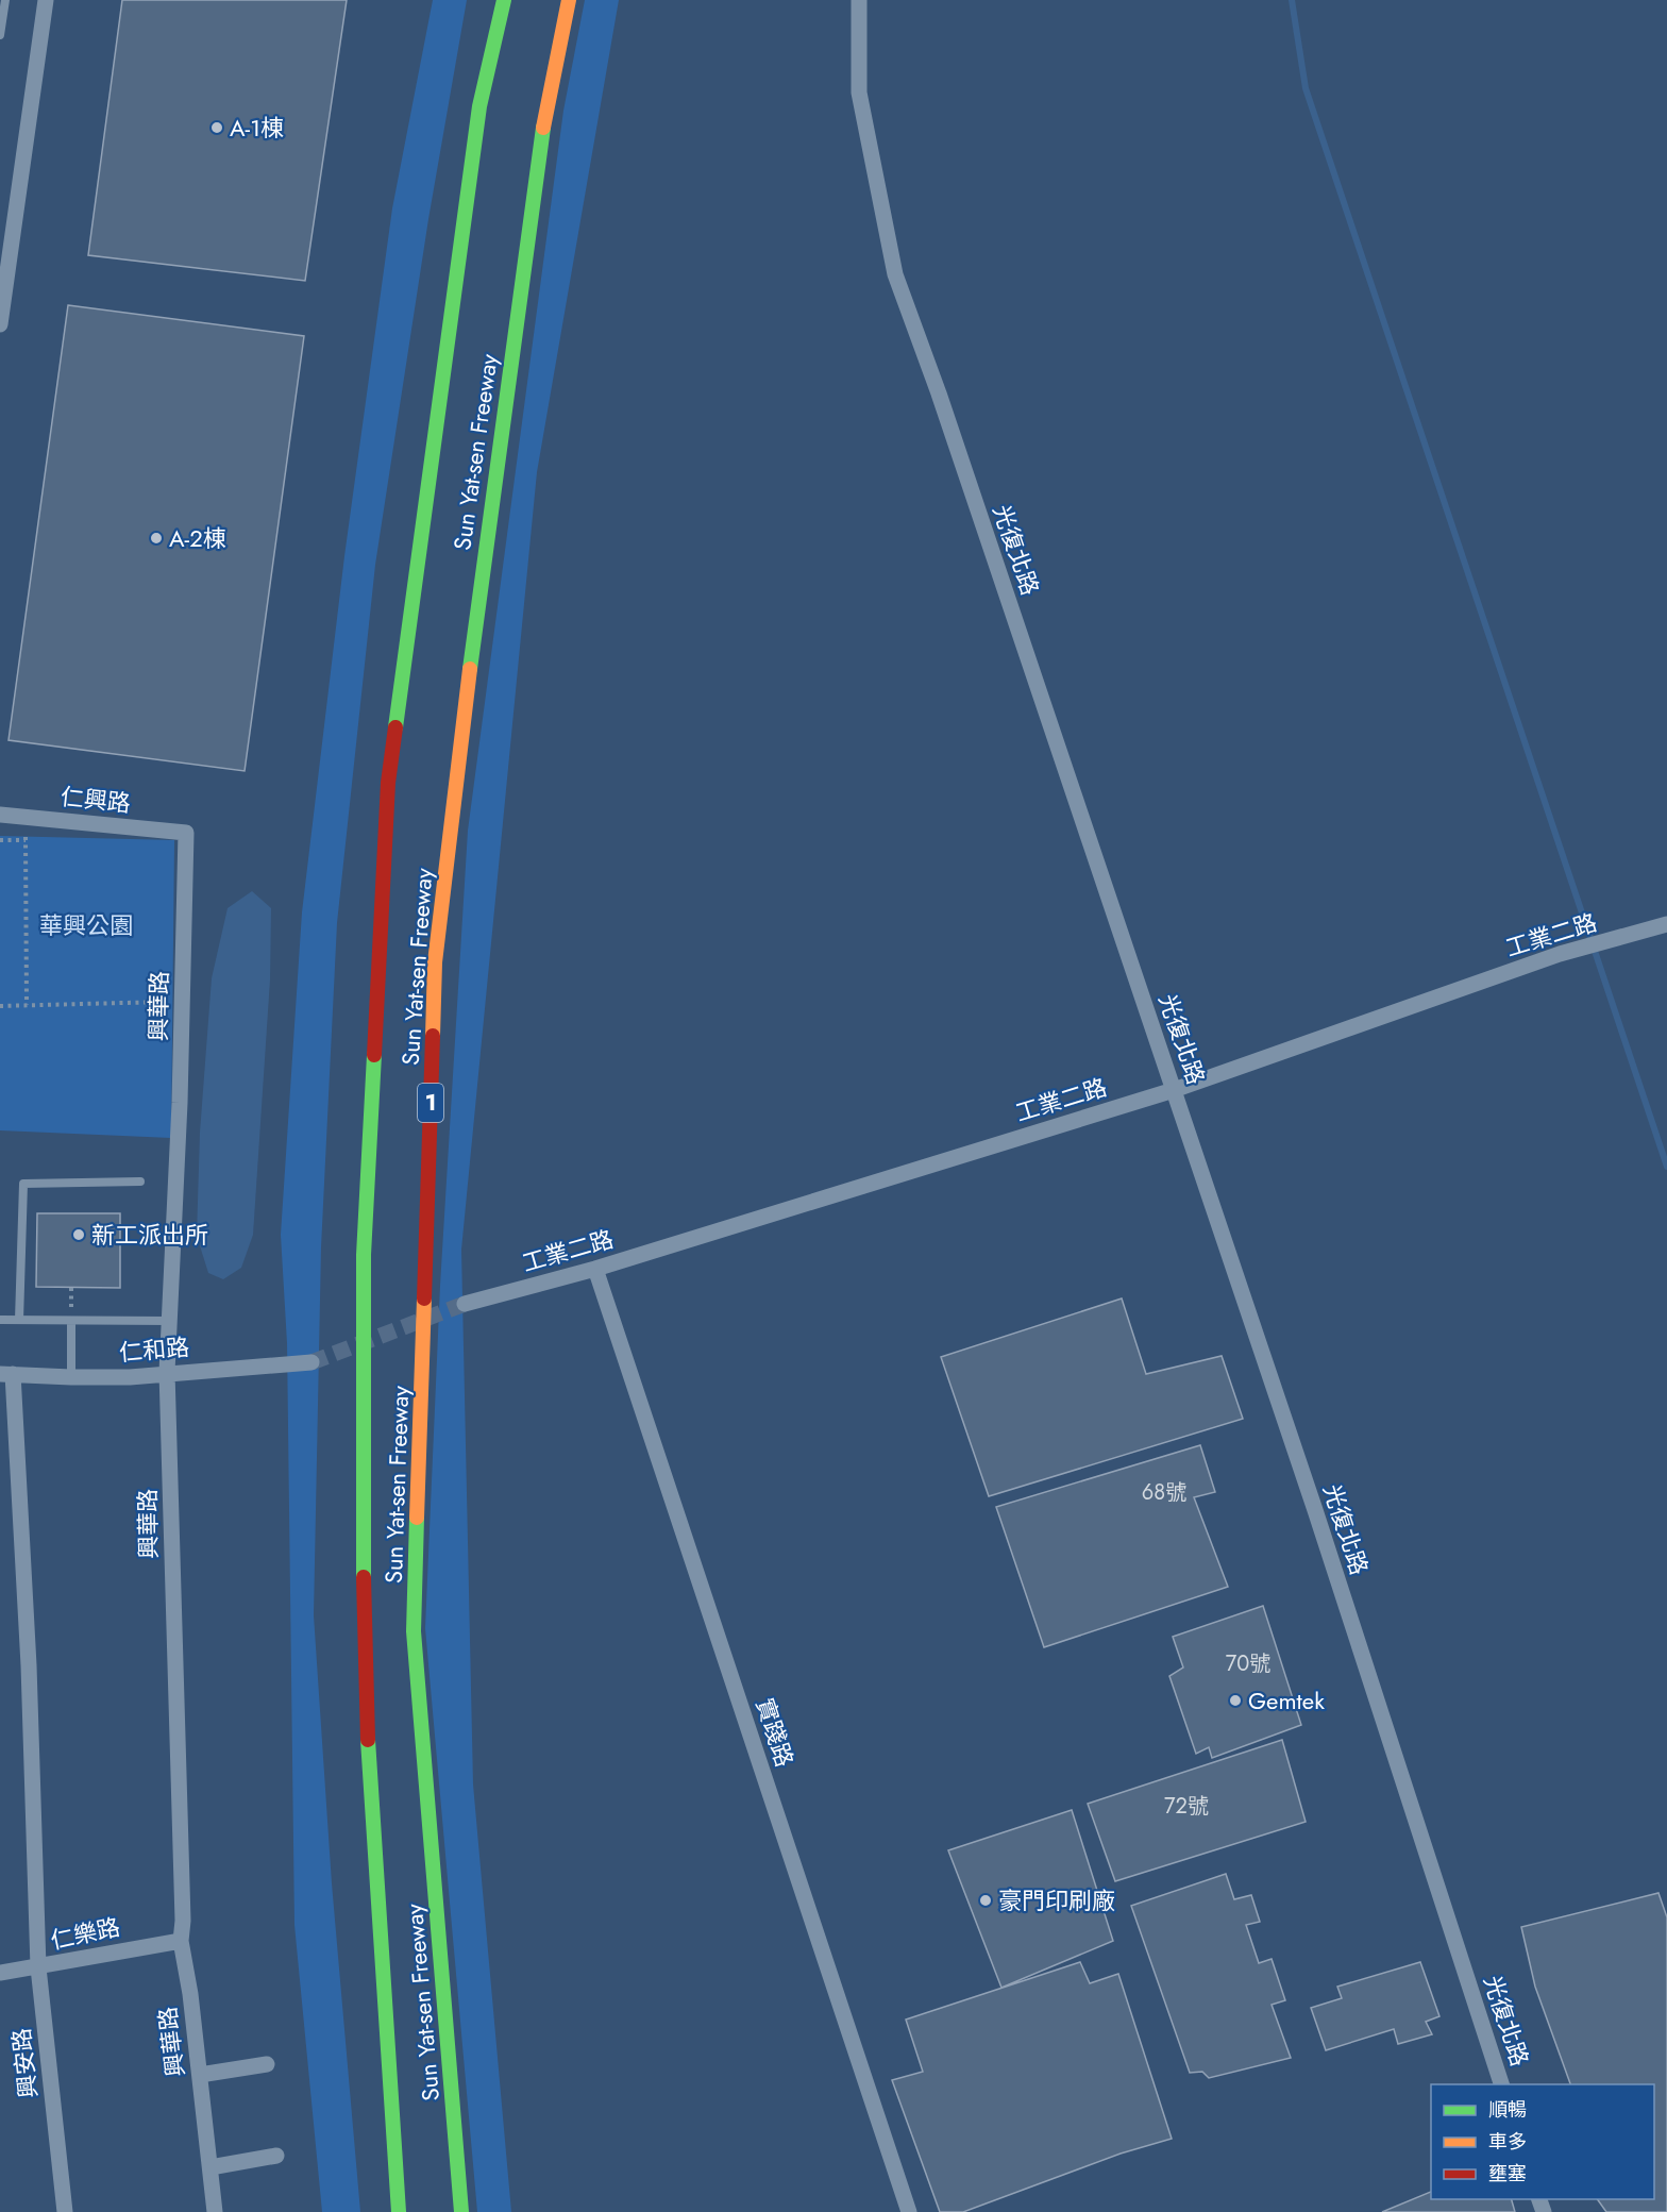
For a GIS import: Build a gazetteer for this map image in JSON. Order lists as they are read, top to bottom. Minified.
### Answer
{"streets":{"highway":["Sun Yat-sen Freeway","1"],"street":["光復北路","仁興路","工業二路","興華路","仁和路","實踐路","仁樂路","興安路"]},"crossings":[["光復北路","工業二路"],["仁興路","興華路"],["工業二路","實踐路"],["興華路","仁和路"],["興華路","仁樂路"],["仁和路","興安路"],["仁樂路","興安路"]],"parks":["華興公園"],"places":["A-1棟","A-2棟","新工派出所","Gemtek","豪門印刷廠"],"house_numbers":["68號","70號","72號"],"legend":["順暢","車多","壅塞"]}
